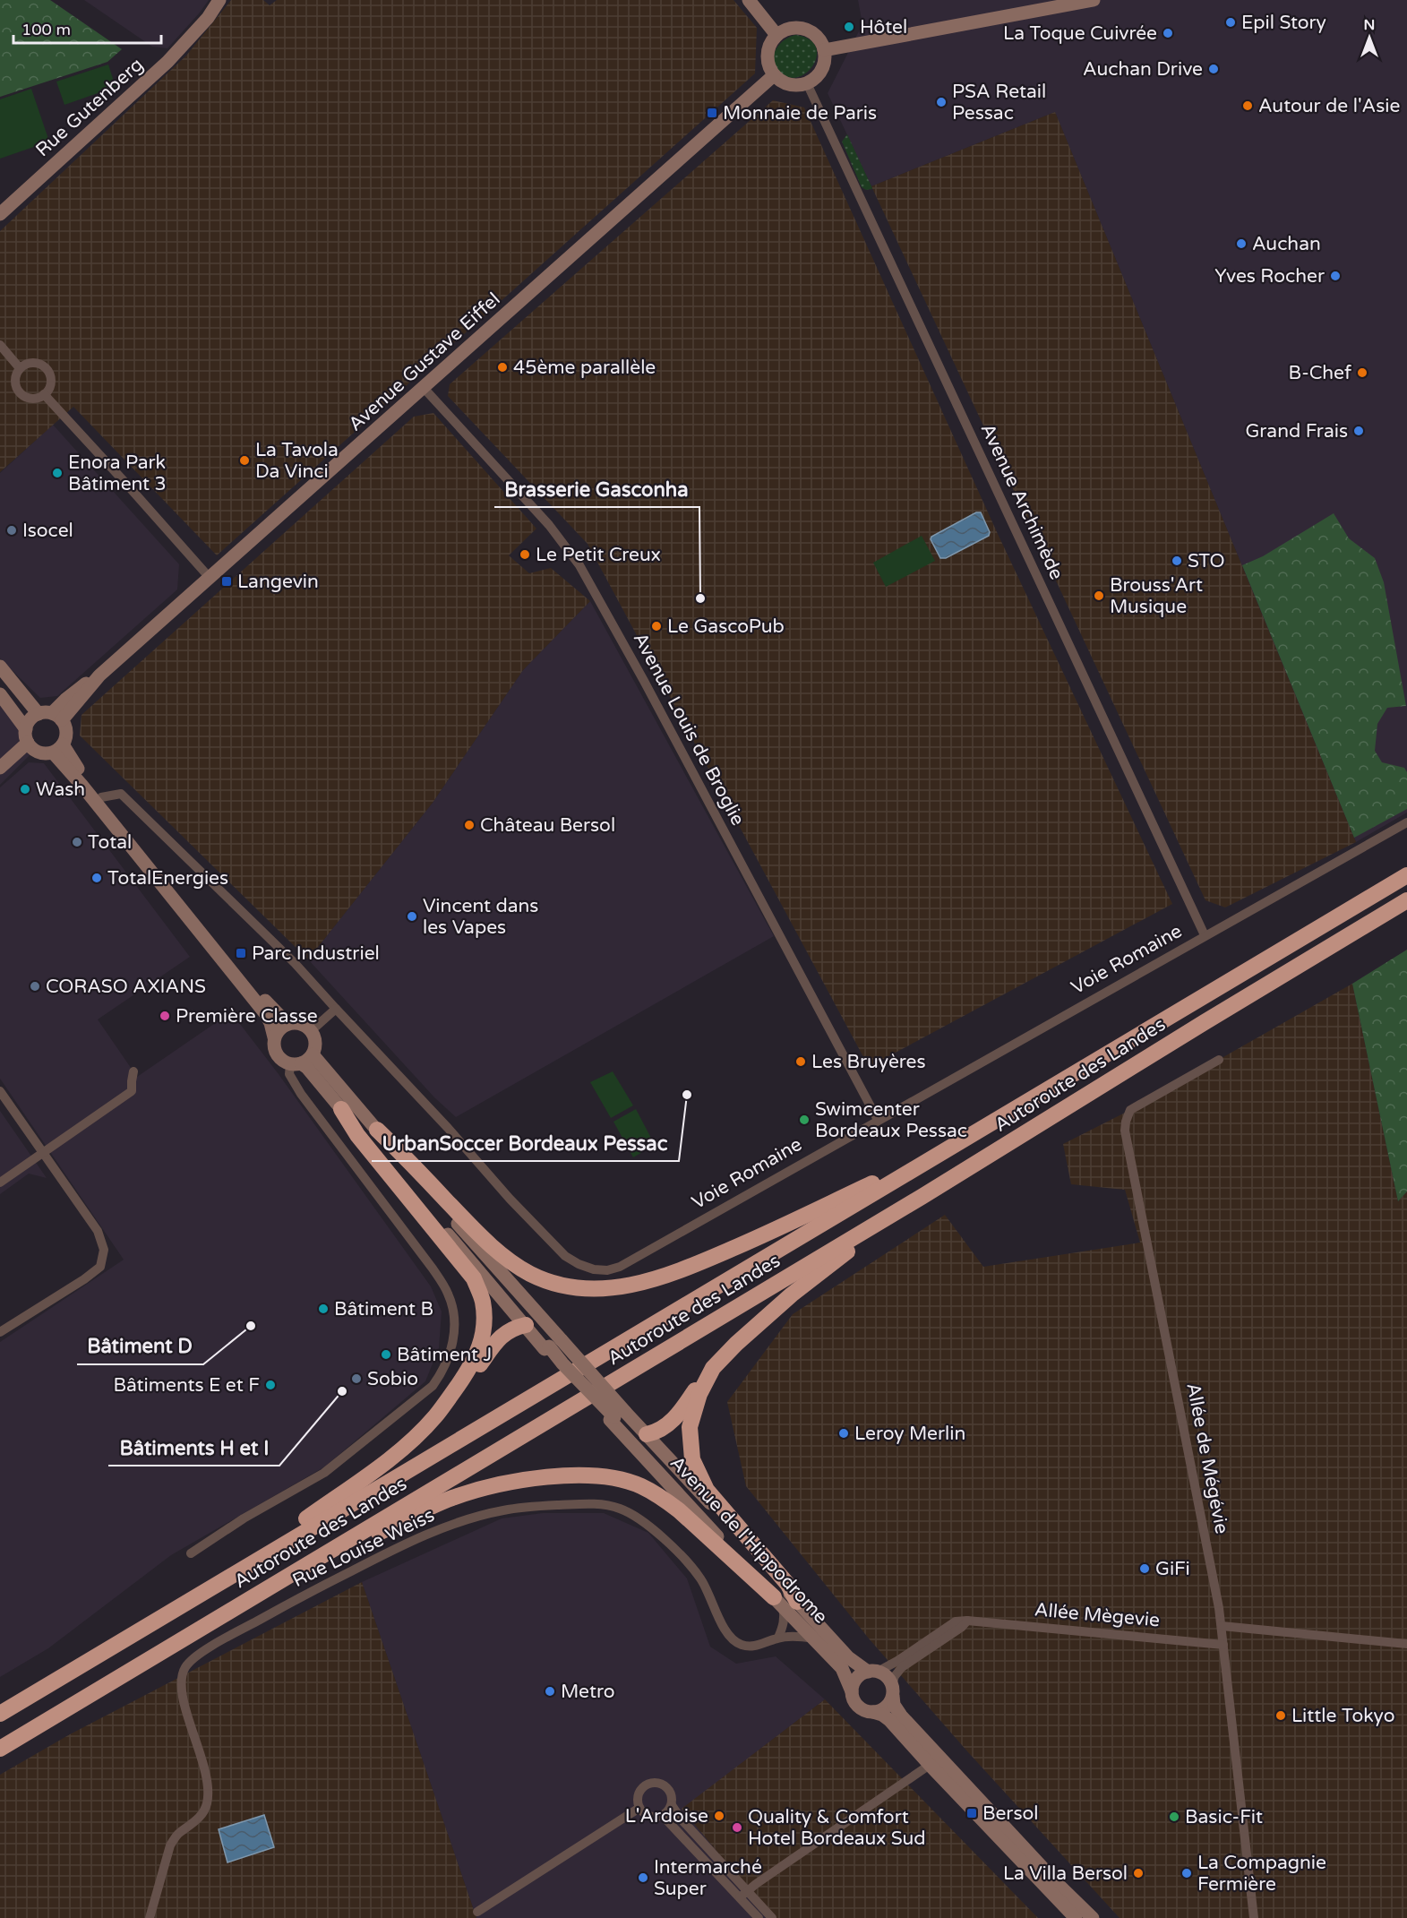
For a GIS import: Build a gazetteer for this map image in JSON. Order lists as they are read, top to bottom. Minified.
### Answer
{"streets":{"highway":["Autoroute des Landes"],"main road":["Rue Gutenberg","Avenue Gustave Eiffel","Avenue de l'Hippodrome"],"street":["Avenue Archimède","Avenue Louis de Broglie","Voie Romaine","Allée de Mégévie","Rue Louise Weiss","Allée Mègevie"]},"crossings":[["Avenue Gustave Eiffel","Avenue Archimède"],["Avenue Gustave Eiffel","Avenue Louis de Broglie"],["Avenue Archimède","Voie Romaine"],["Avenue Louis de Broglie","Voie Romaine"],["Allée de Mégévie","Allée Mègevie"],["Avenue de l'Hippodrome","Rue Louise Weiss"],["Avenue de l'Hippodrome","Allée Mègevie"]],"places":{"other":["Epil Story","Hôtel","La Toque Cuivrée","Auchan Drive","PSA Retail Pessac","Autour de l'Asie","Auchan","Yves Rocher","45ème parallèle","B-Chef","Grand Frais","La Tavola Da Vinci","Enora Park Bâtiment 3","Isocel","Le Petit Creux","STO","Brouss'Art Musique","Brasserie Gasconha","Le GascoPub","Wash","Château Bersol","Total","TotalEnergies","Vincent dans les Vapes","CORASO AXIANS","Première Classe","Les Bruyères","UrbanSoccer Bordeaux Pessac","Swimcenter Bordeaux Pessac","Bâtiment B","Bâtiment D","Bâtiment J","Sobio","Bâtiments E et F","Bâtiments H et I","Leroy Merlin","GiFi","Metro","Little Tokyo","L'Ardoise","Basic-Fit","Quality & Comfort Hotel Bordeaux Sud","La Villa Bersol","La Compagnie Fermière","Intermarché Super"],"transit":["Monnaie de Paris","Langevin","Parc Industriel","Bersol"]},"scale_bar":"100 m","north":"top"}
